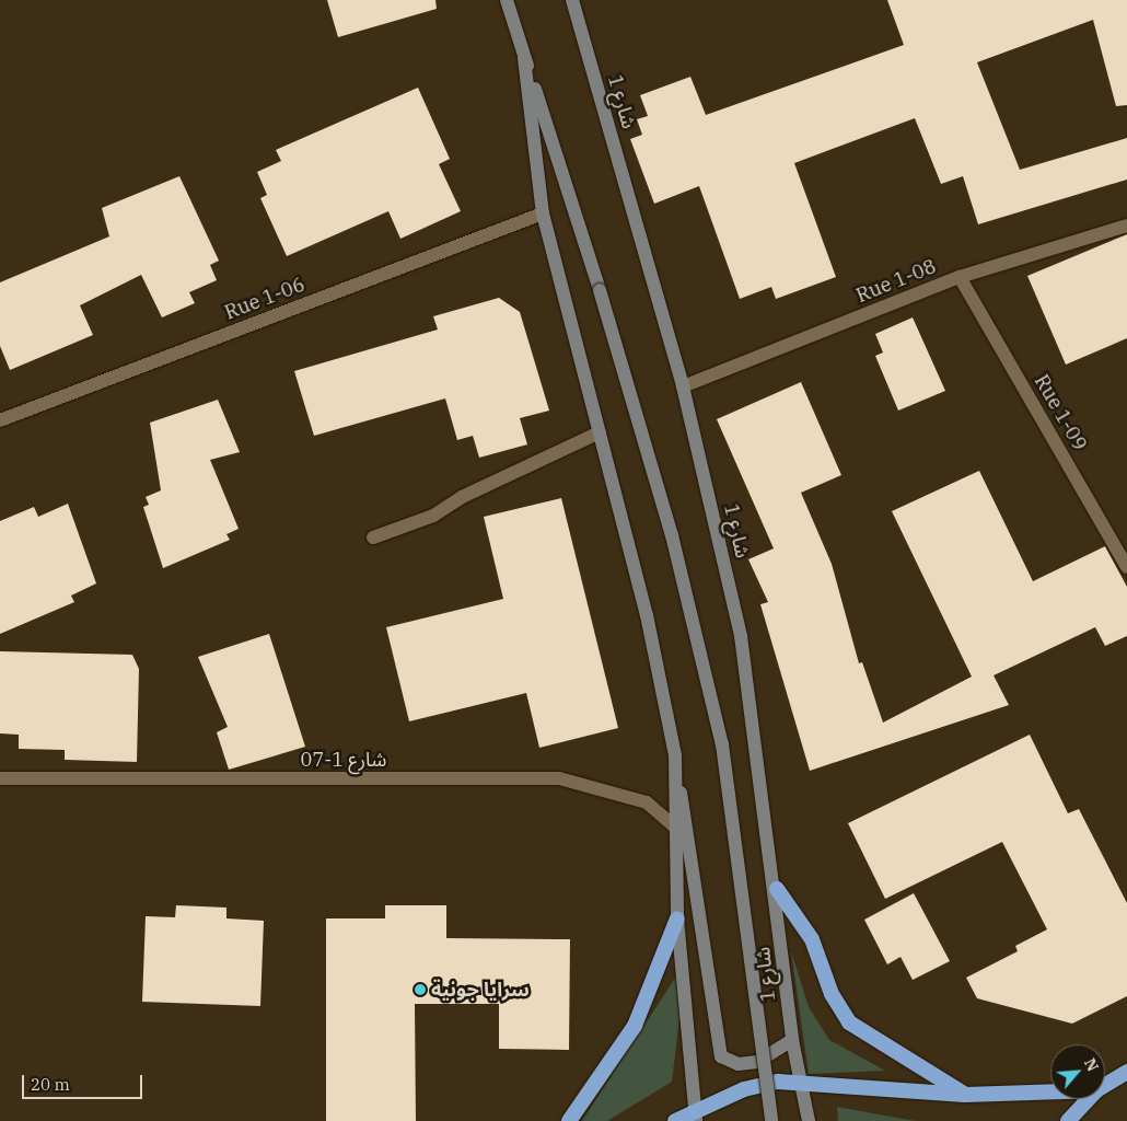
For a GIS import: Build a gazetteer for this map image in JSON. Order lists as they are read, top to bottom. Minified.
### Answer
{"streets":{"main road":["شارع 1"],"street":["Rue 1-08","Rue 1-06","Rue 1-09","شارع 1-07"]},"crossings":[["شارع 1","Rue 1-08"],["Rue 1-08","Rue 1-09"]],"places":["سرايا جونية"],"scale_bar":"20 m","north":"top right"}
